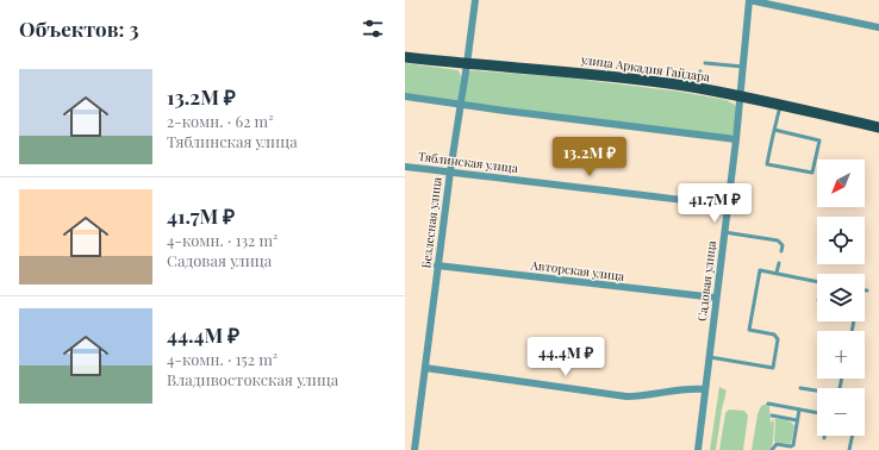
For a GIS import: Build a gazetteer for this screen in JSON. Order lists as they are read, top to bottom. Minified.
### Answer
{"streets":{"main road":["улица Аркадия Гайдара"],"street":["Тяблинская улица","Безлесная улица","Авторская улица","Садовая улица"]},"crossings":[["улица Аркадия Гайдара","Безлесная улица"],["улица Аркадия Гайдара","Садовая улица"],["Тяблинская улица","Безлесная улица"],["Тяблинская улица","Садовая улица"],["Безлесная улица","Авторская улица"],["Авторская улица","Садовая улица"]],"north":"bottom left","page":{"heading":"Объектов: 3","list":[{"name":"13.2M ₽","note":"2-комн. · 62 m² · Тяблинская улица"},{"name":"41.7M ₽","note":"4-комн. · 132 m² · Садовая улица"},{"name":"44.4M ₽","note":"4-комн. · 152 m² · Владивостокская улица"}],"price":["13.2M ₽","41.7M ₽","44.4M ₽"],"map_buttons":["+","−"]}}
